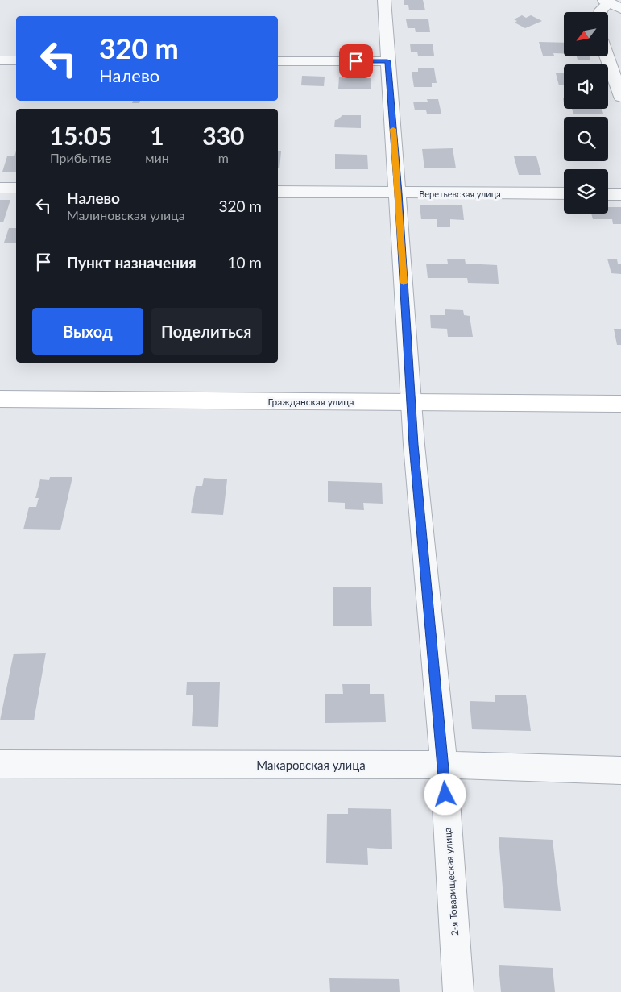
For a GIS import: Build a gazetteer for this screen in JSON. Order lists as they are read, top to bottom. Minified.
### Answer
{"streets":{"main road":["Гражданская улица"],"street":["Веретьевская улица","Макаровская улица","2-я Товарищеская улица"]},"crossings":[["Веретьевская улица","2-я Товарищеская улица"],["Гражданская улица","2-я Товарищеская улица"],["Макаровская улица","2-я Товарищеская улица"]],"north":"bottom left","page":{"turn":["320 m","Налево"],"eta":["15:05","Прибытие","1","мин","330","m"],"list":[{"name":"Налево","note":"Малиновская улица","value":"320 m"},{"name":"Пункт назначения","value":"10 m"}],"buttons":["Выход","Поделиться"]}}
